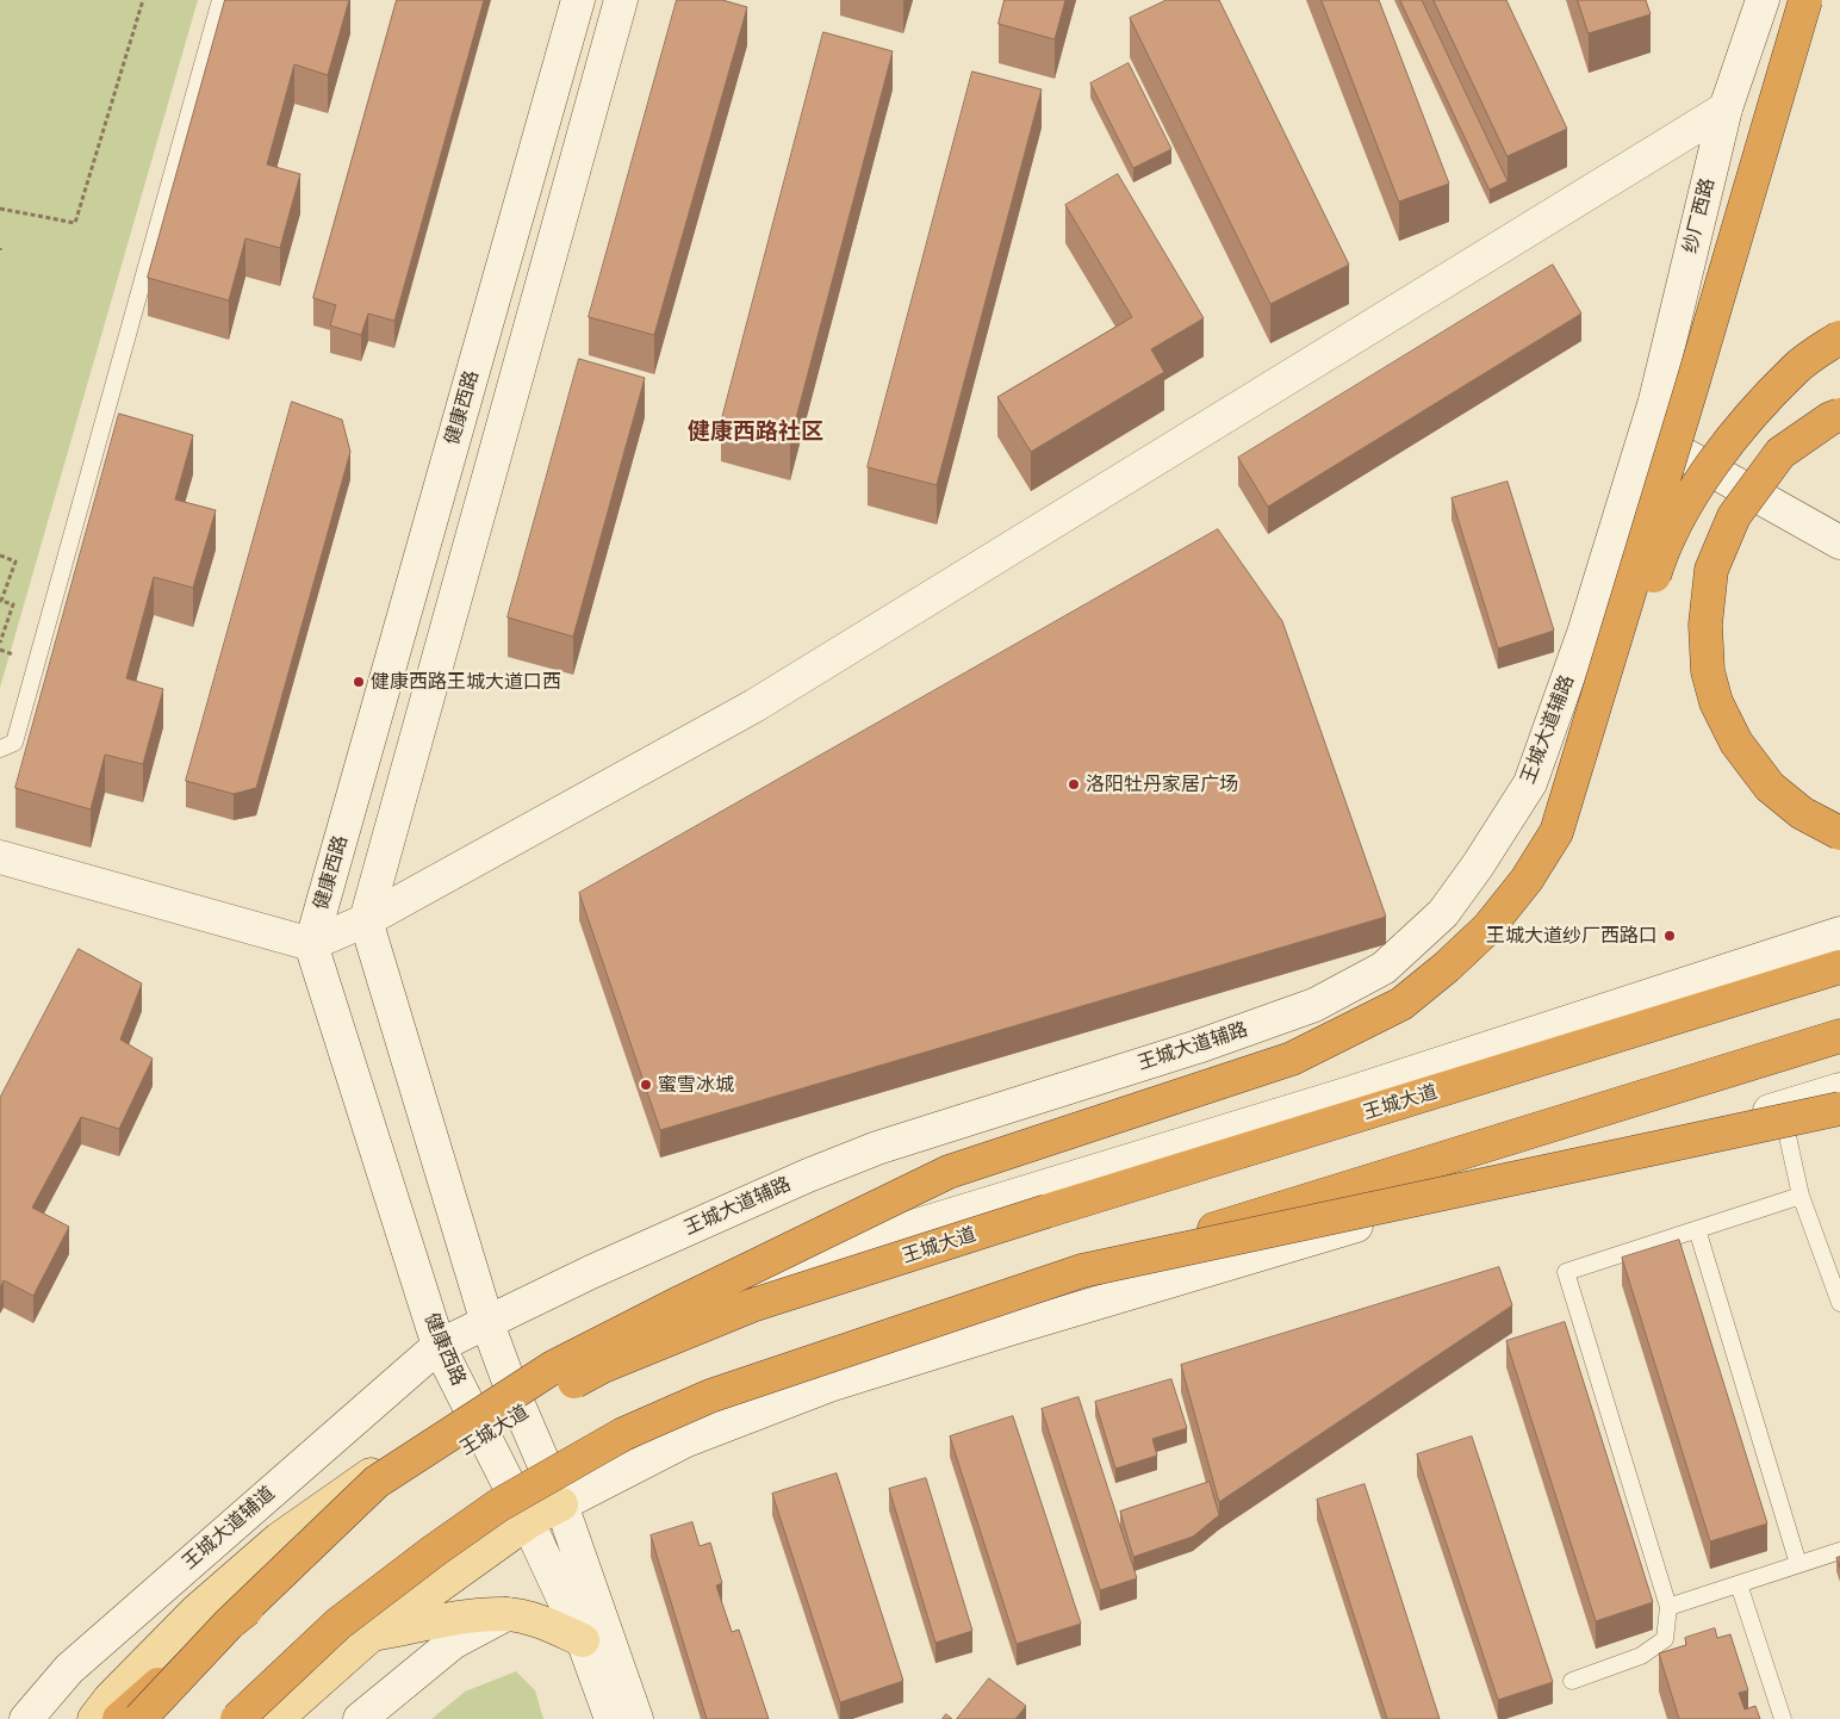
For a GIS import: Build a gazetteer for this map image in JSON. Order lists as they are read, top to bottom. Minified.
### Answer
{"streets":{"highway":["王城大道"],"street":["纱厂西路","健康西路","王城大道辅路","王城大道辅道"]},"crossings":[["纱厂西路","王城大道辅路"],["健康西路","王城大道辅路"],["健康西路","王城大道辅道"],["王城大道辅路","王城大道辅道"]],"districts":["健康西路社区"],"places":["健康西路王城大道口西","洛阳牡丹家居广场","王城大道纱厂西路口","蜜雪冰城"]}
